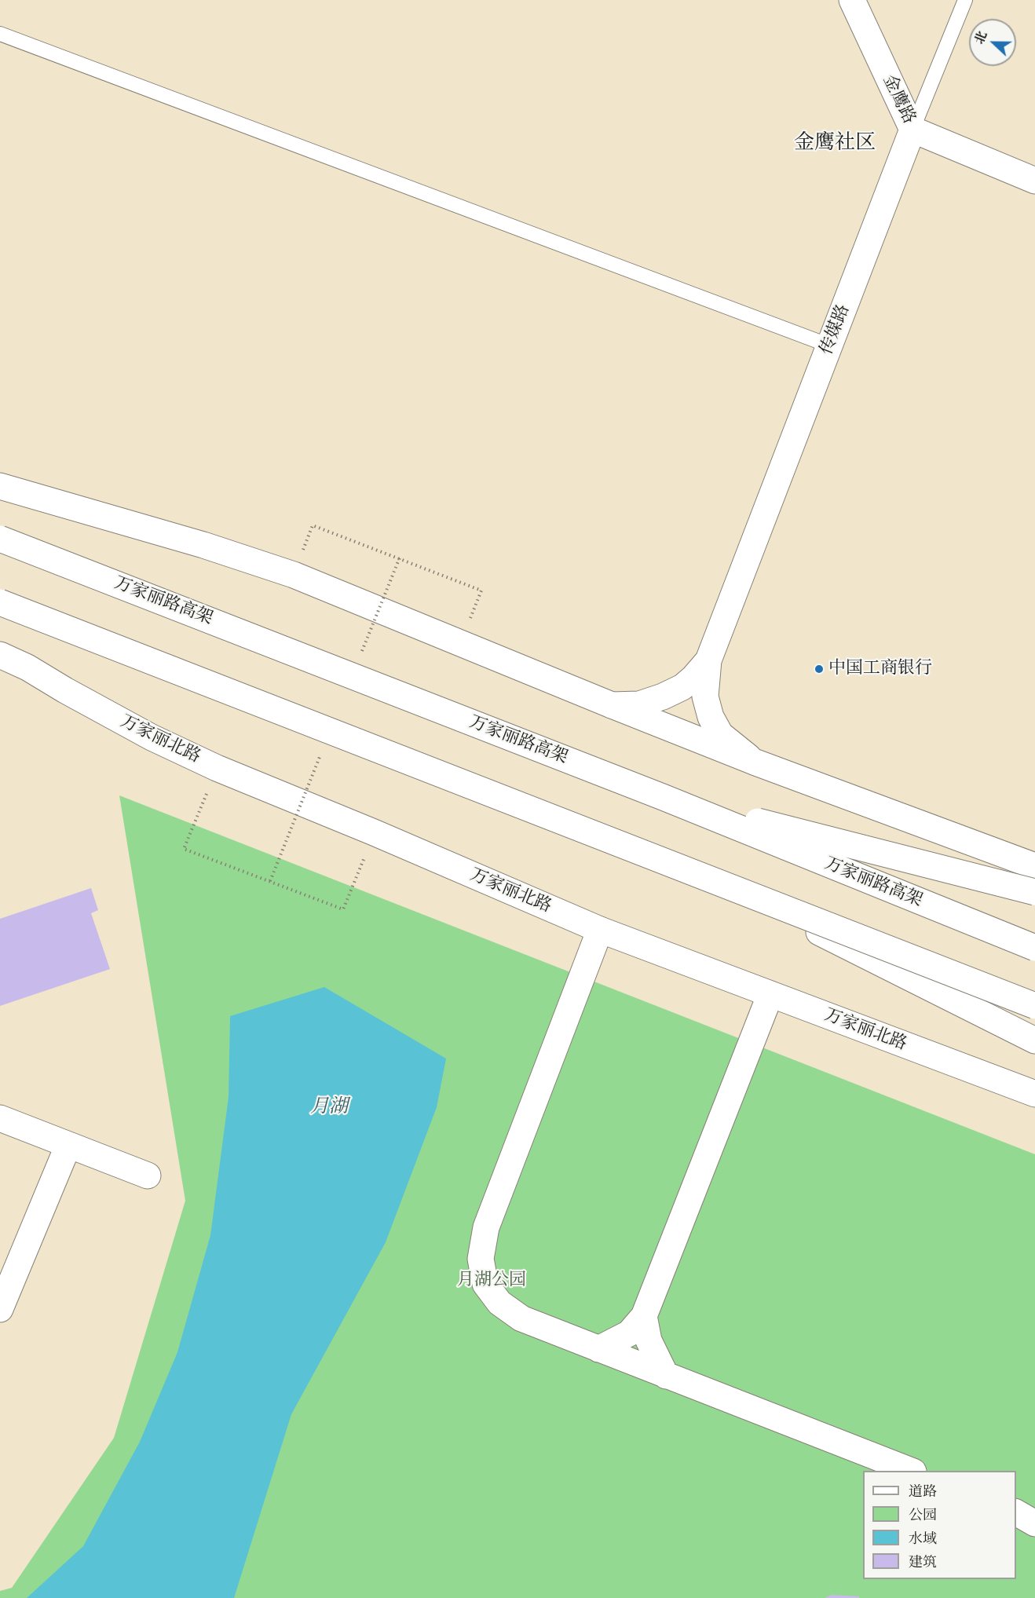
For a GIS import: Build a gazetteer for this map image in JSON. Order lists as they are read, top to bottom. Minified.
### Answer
{"streets":{"main road":["金鹰路","传媒路","万家丽路高架","万家丽北路"]},"crossings":[["金鹰路","传媒路"]],"districts":["金鹰社区"],"water":["月湖"],"parks":["月湖公园"],"places":["中国工商银行"],"legend":["道路","公园","水域","建筑"],"north":"left"}
